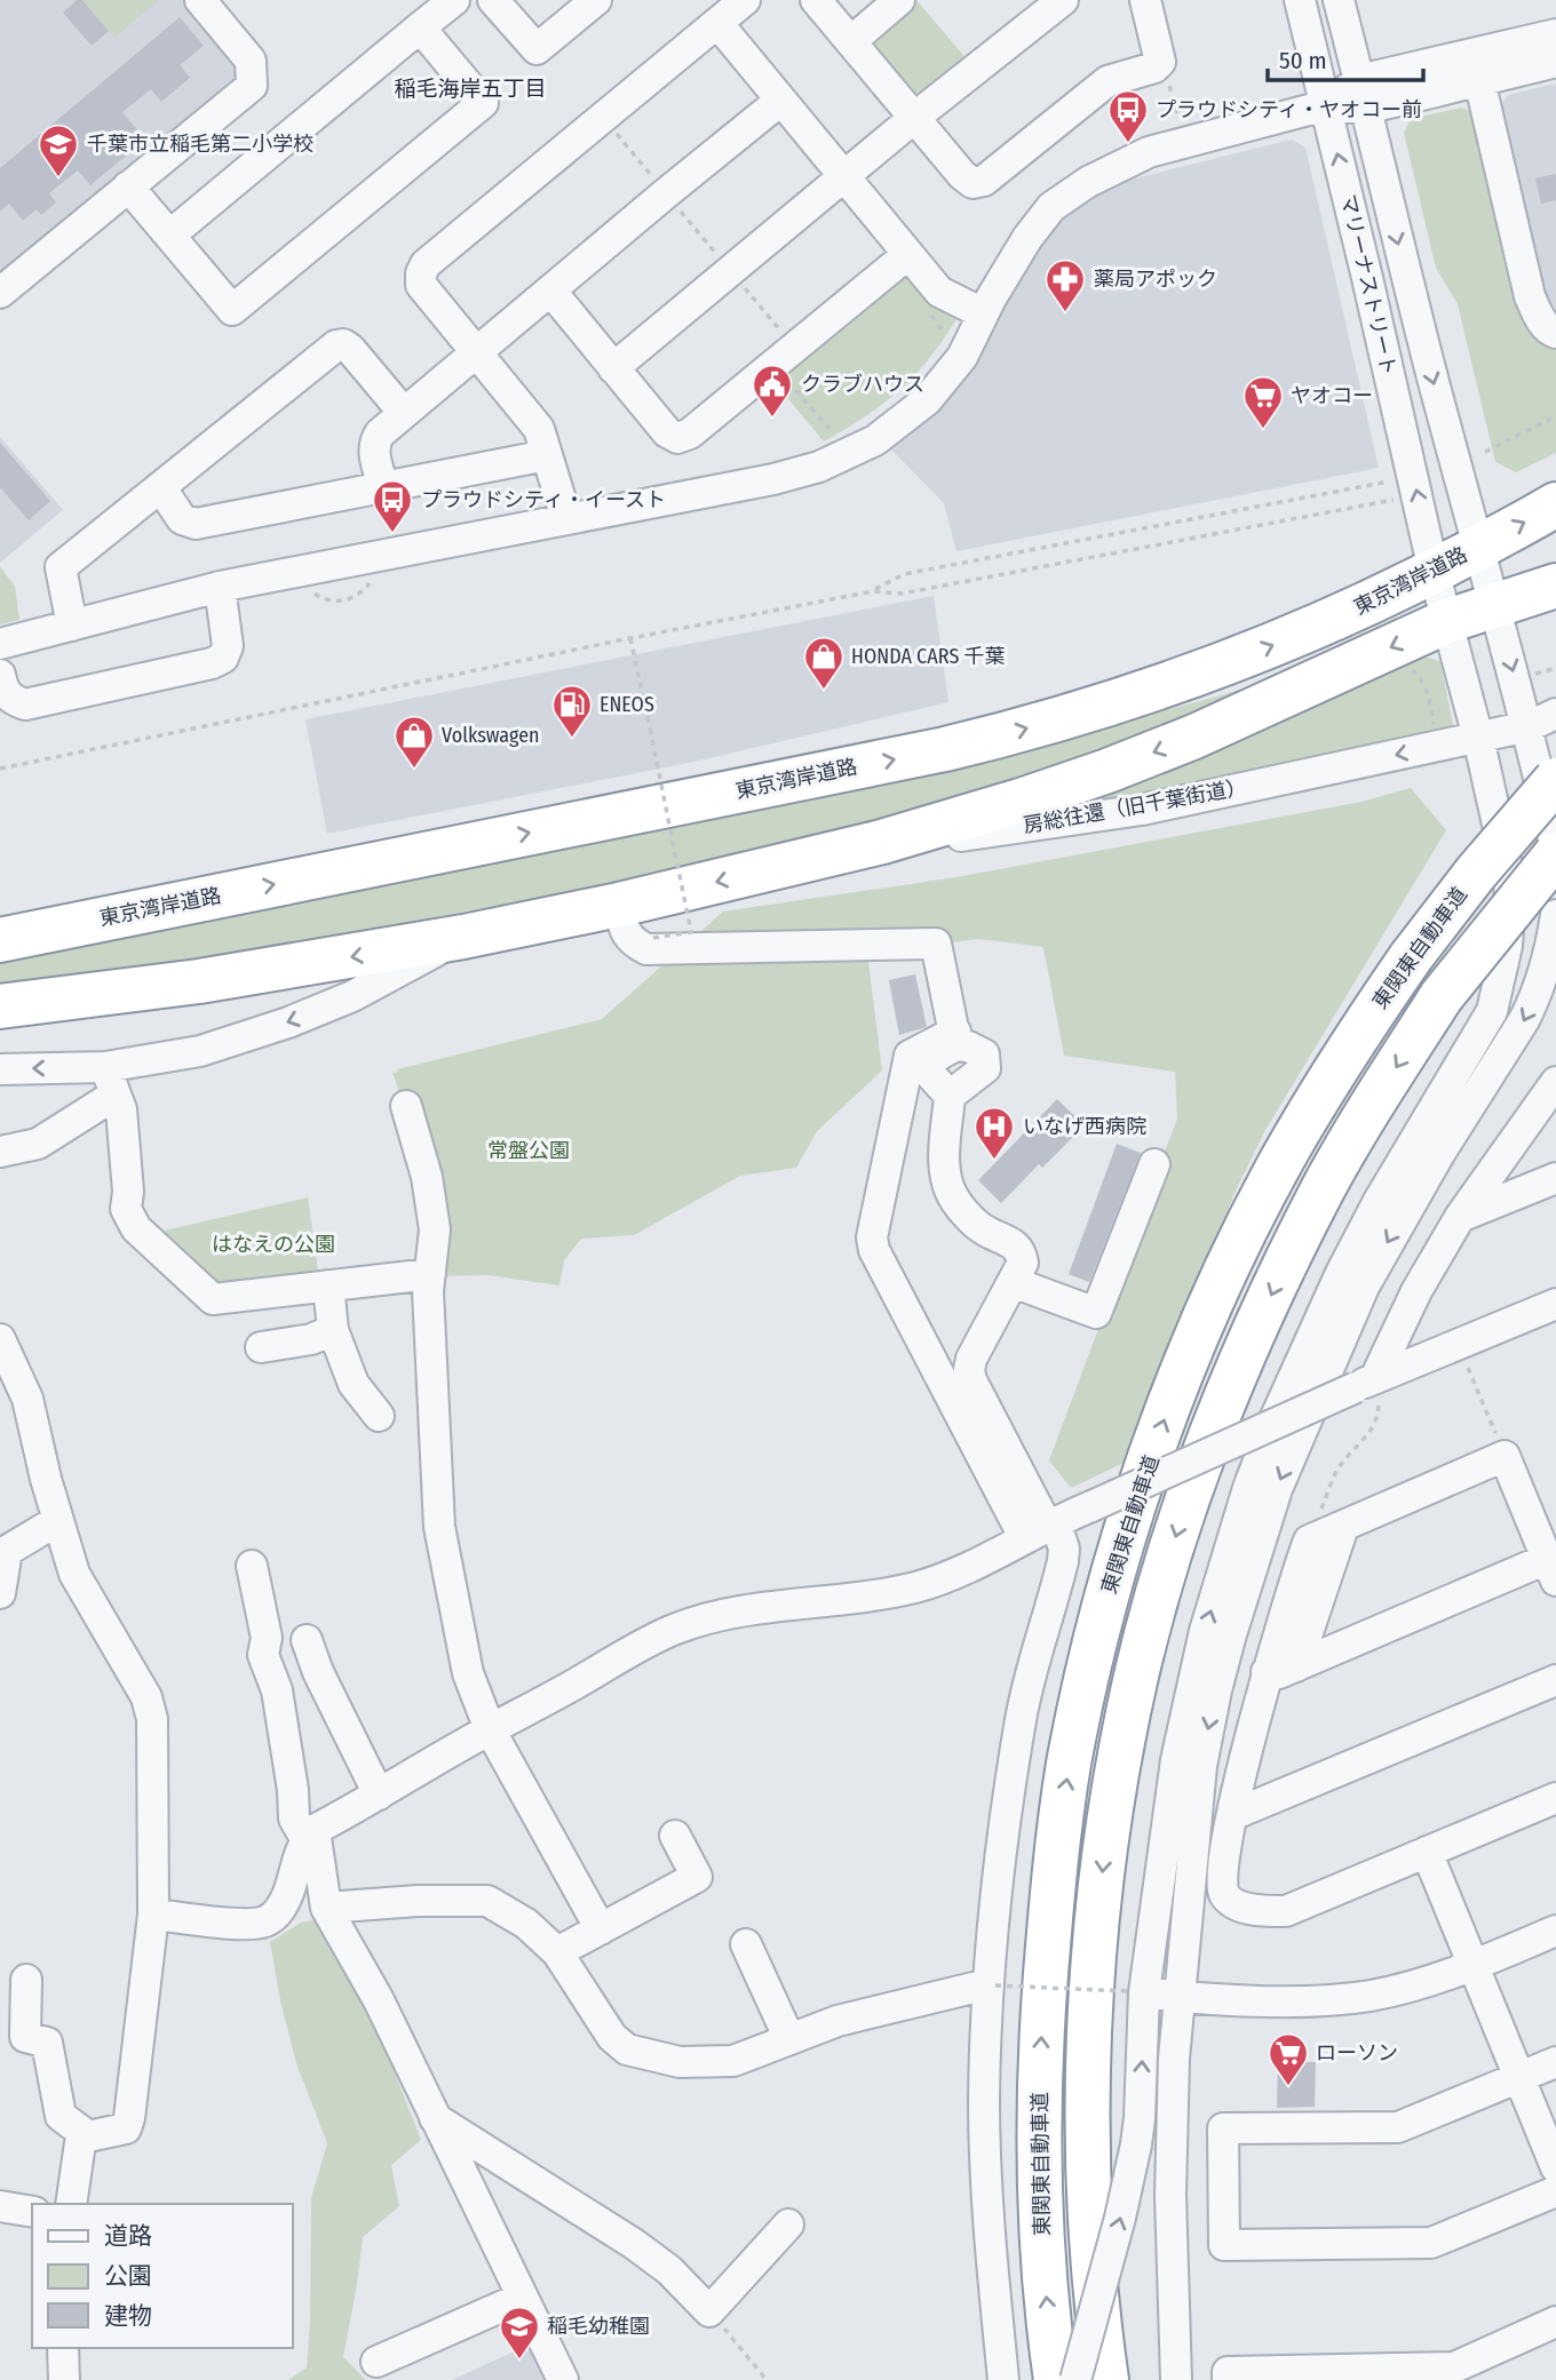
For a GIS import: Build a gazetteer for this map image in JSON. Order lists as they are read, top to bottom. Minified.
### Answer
{"streets":{"highway":["東京湾岸道路","東関東自動車道"],"street":["マリーナストリート","房総往還（旧千葉街道）"]},"crossings":[["マリーナストリート","東京湾岸道路"],["マリーナストリート","房総往還（旧千葉街道）"]],"one_way":["房総往還（旧千葉街道）"],"districts":["稲毛海岸五丁目"],"parks":["常盤公園","はなえの公園"],"places":{"bus stop":["プラウドシティ・ヤオコー前","プラウドシティ・イースト"],"school or university":["千葉市立稲毛第二小学校","稲毛幼稚園"],"pharmacy":["薬局アポック"],"public building":["クラブハウス"],"supermarket":["ヤオコー","ローソン"],"shop":["HONDA CARS 千葉","Volkswagen"],"fuel station":["ENEOS"],"hospital":["いなげ西病院"]},"legend":["道路","公園","建物"],"scale_bar":"50 m"}
